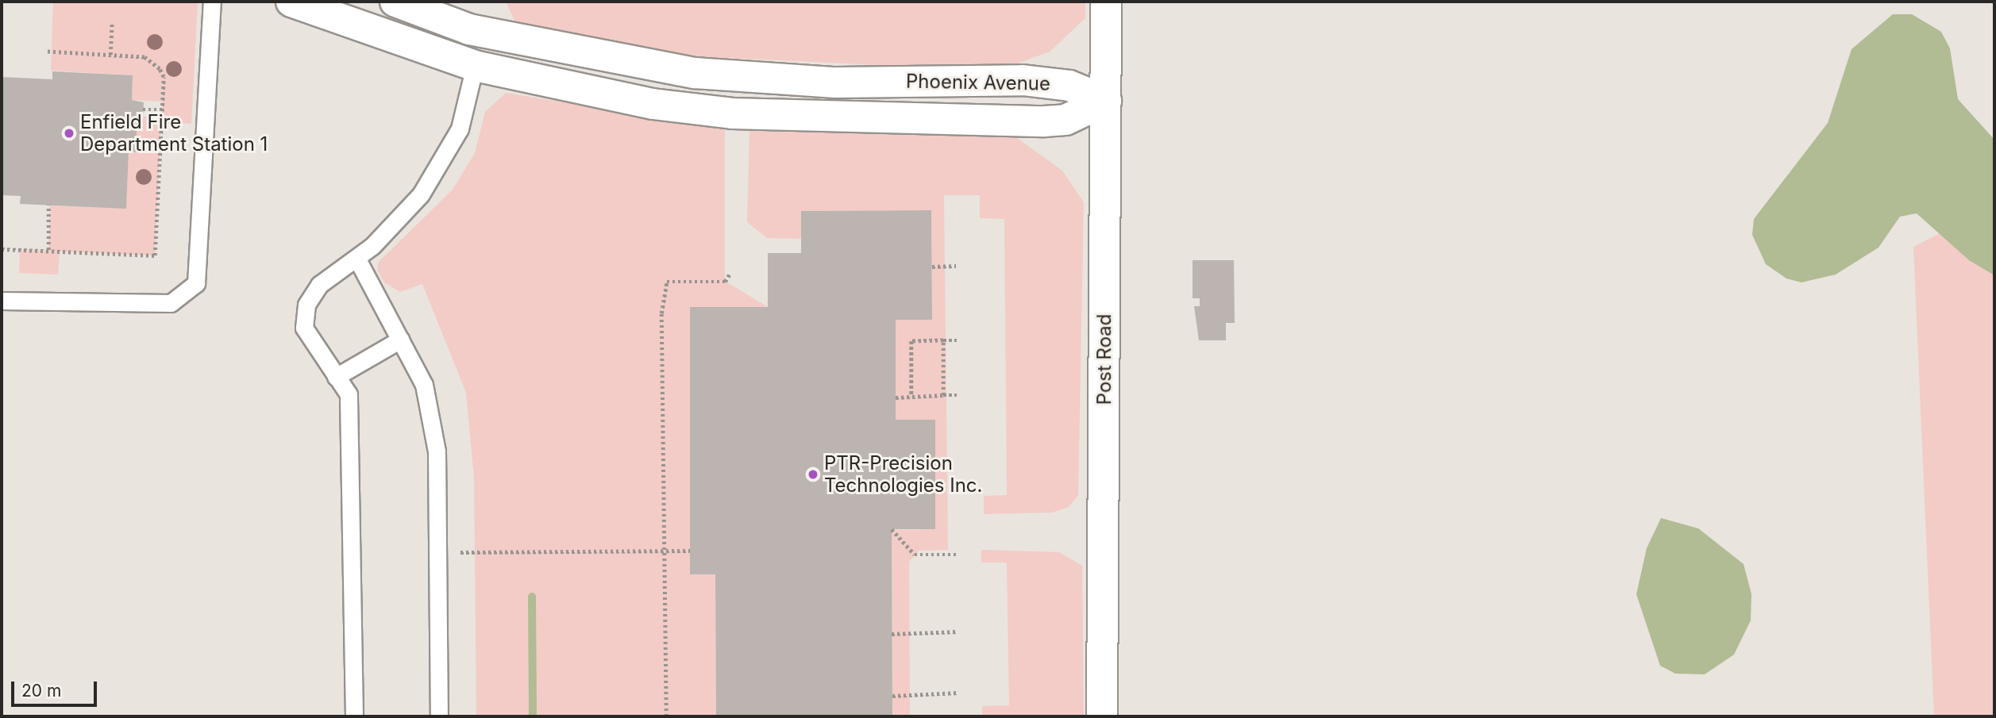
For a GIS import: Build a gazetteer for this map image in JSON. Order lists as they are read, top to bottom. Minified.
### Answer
{"streets":{"street":["Phoenix Avenue","Post Road"]},"crossings":[["Phoenix Avenue","Post Road"]],"places":["Enfield Fire Department Station 1","PTR-Precision Technologies Inc."],"scale_bar":"20 m"}
